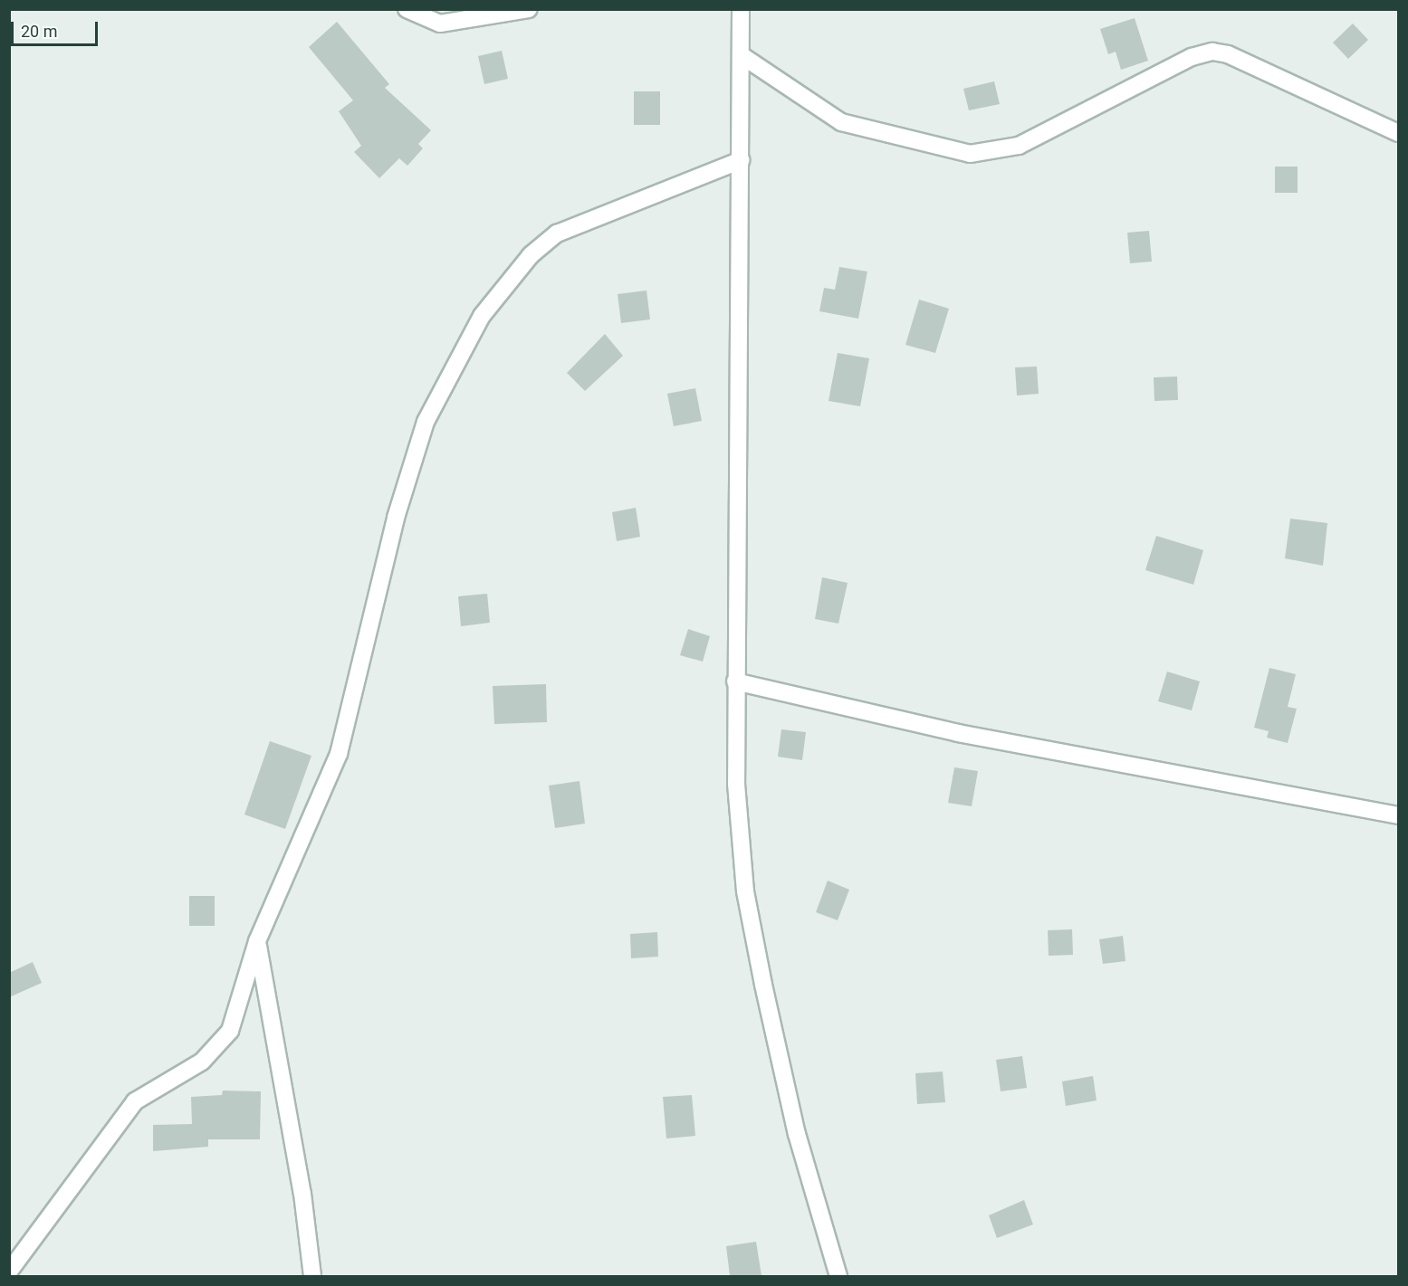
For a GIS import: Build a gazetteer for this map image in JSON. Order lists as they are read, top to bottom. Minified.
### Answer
{"scale_bar":"20 m"}
